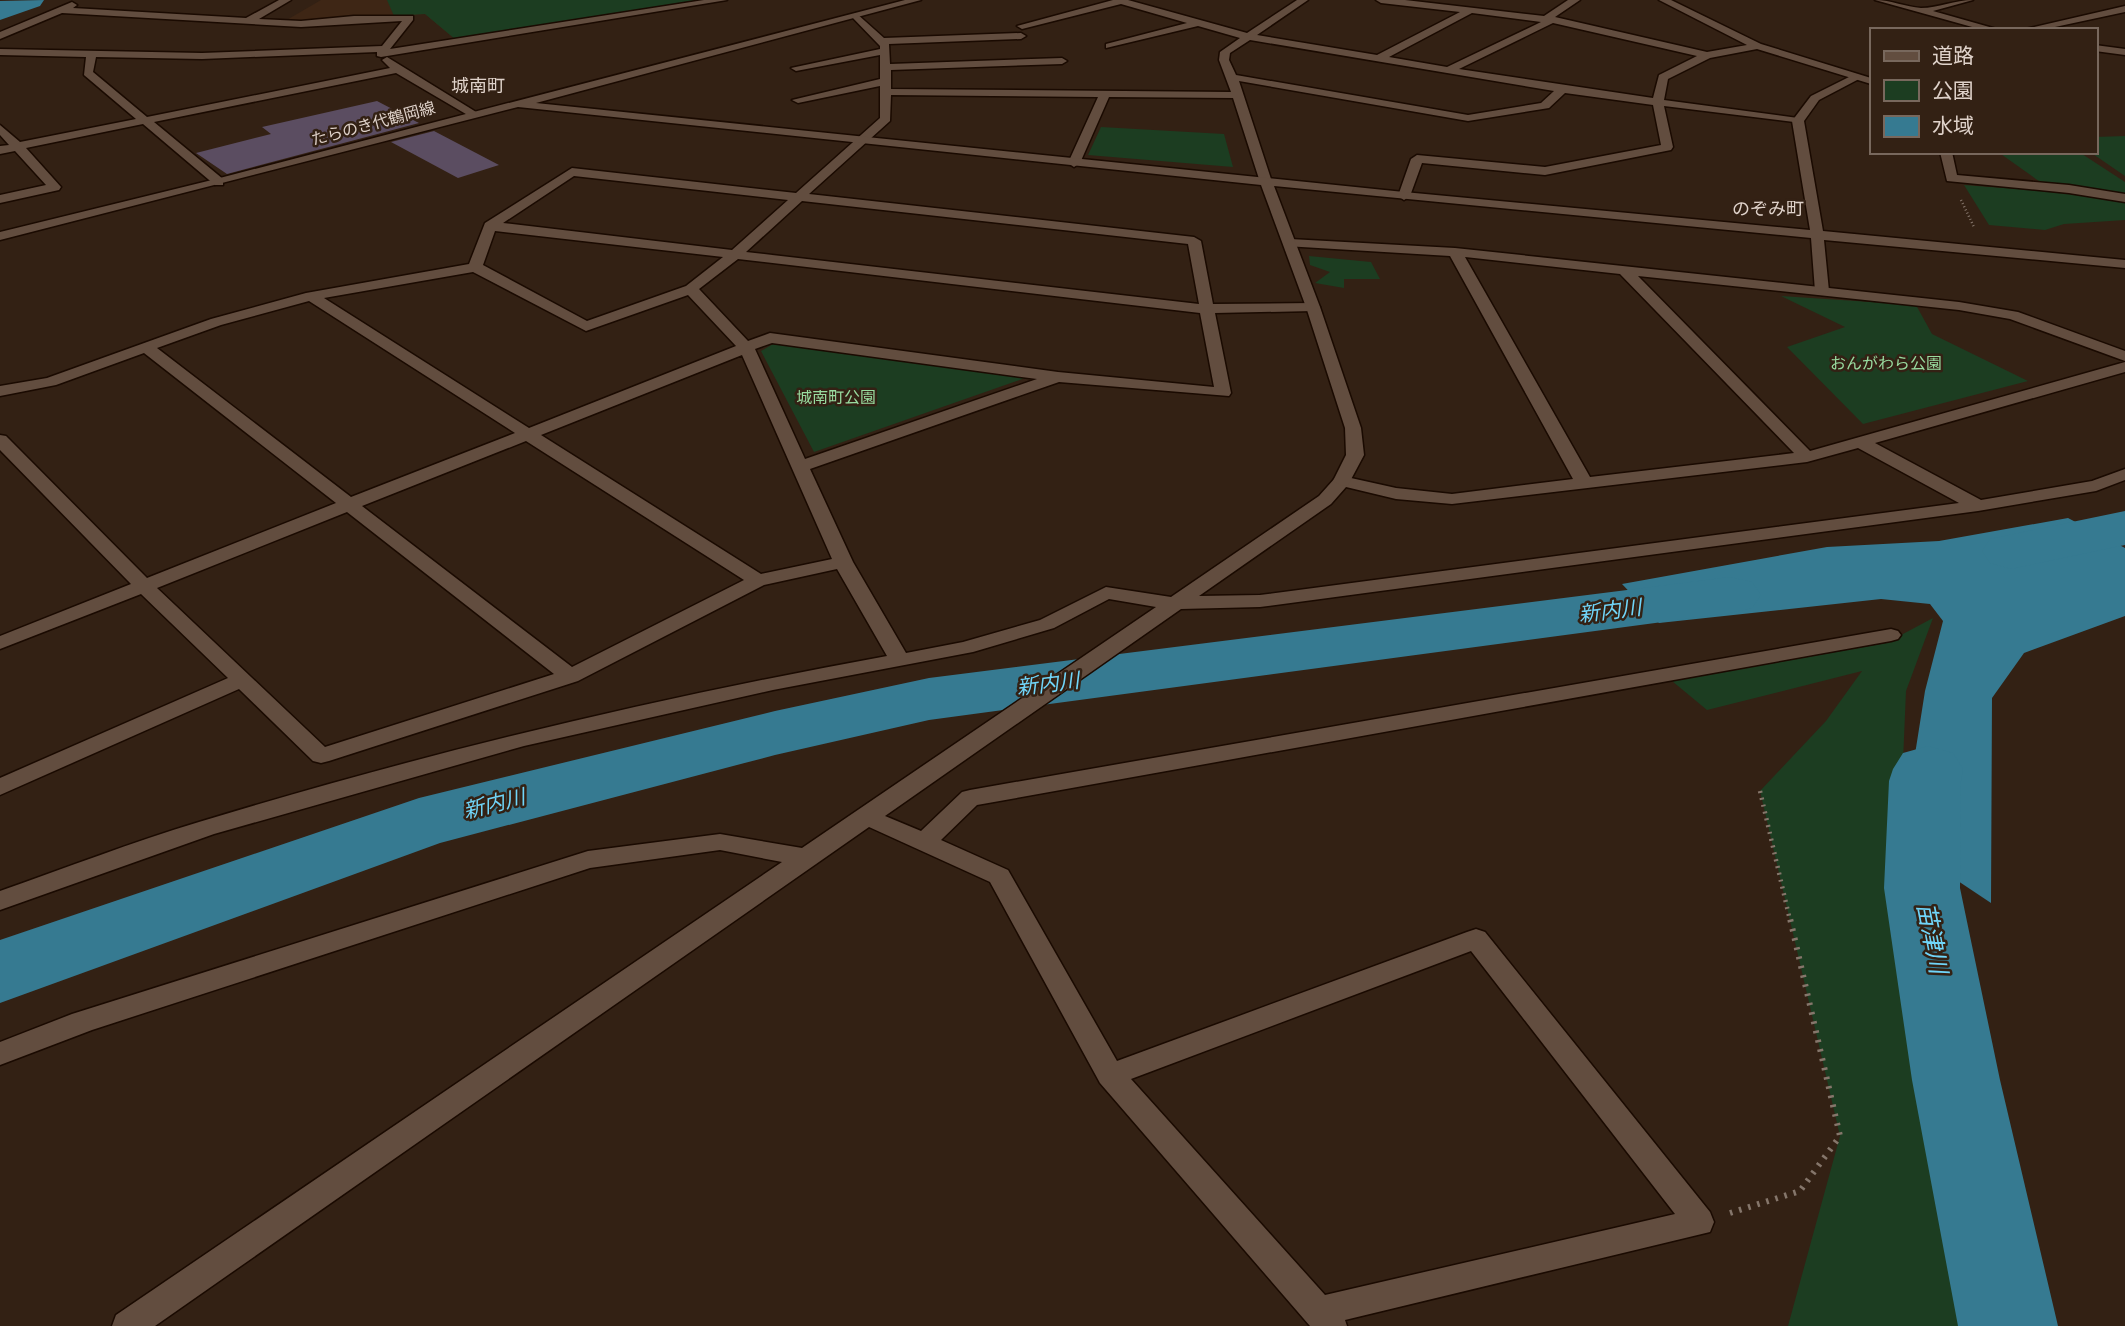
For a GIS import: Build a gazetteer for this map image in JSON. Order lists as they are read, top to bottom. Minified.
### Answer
{"streets":{"street":["たらのき代鶴岡線"]},"districts":["城南町","のぞみ町"],"water":["新内川","苗津川"],"parks":["おんがわら公園","城南町公園"],"legend":["道路","公園","水域"]}
